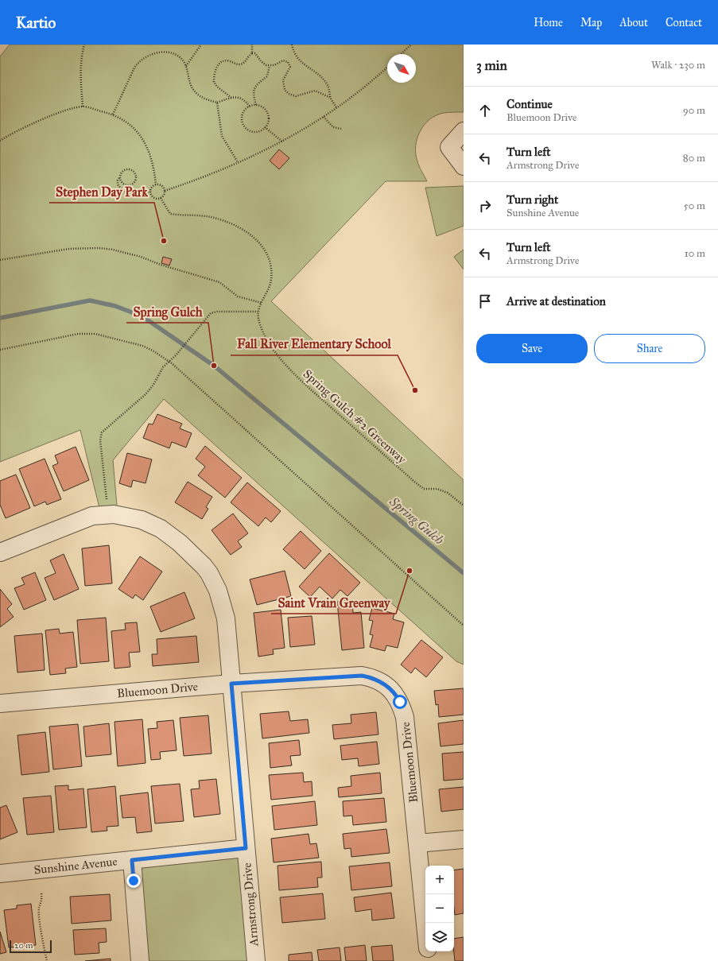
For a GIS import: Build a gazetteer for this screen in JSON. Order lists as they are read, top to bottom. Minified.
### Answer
{"streets":{"street":["Bluemoon Drive","Sunshine Avenue","Armstrong Drive"],"path":["Spring Gulch #2 Greenway"]},"crossings":[["Bluemoon Drive","Armstrong Drive"],["Sunshine Avenue","Armstrong Drive"]],"water":["Spring Gulch"],"places":["Stephen Day Park","Spring Gulch","Fall River Elementary School","Saint Vrain Greenway"],"scale_bar":"20 m","north":"bottom right","page":{"header":"Kartio","nav":["Home","Map","About","Contact"],"heading":["3 min","Walk · 230 m"],"list":[["Continue","Bluemoon Drive","90 m"],["Turn left","Armstrong Drive","80 m"],["Turn right","Sunshine Avenue","50 m"],["Turn left","Armstrong Drive","10 m"],"Arrive at destination"],"buttons":["Save","Share"],"map_buttons":["+","−"],"scale":"20 m"}}
